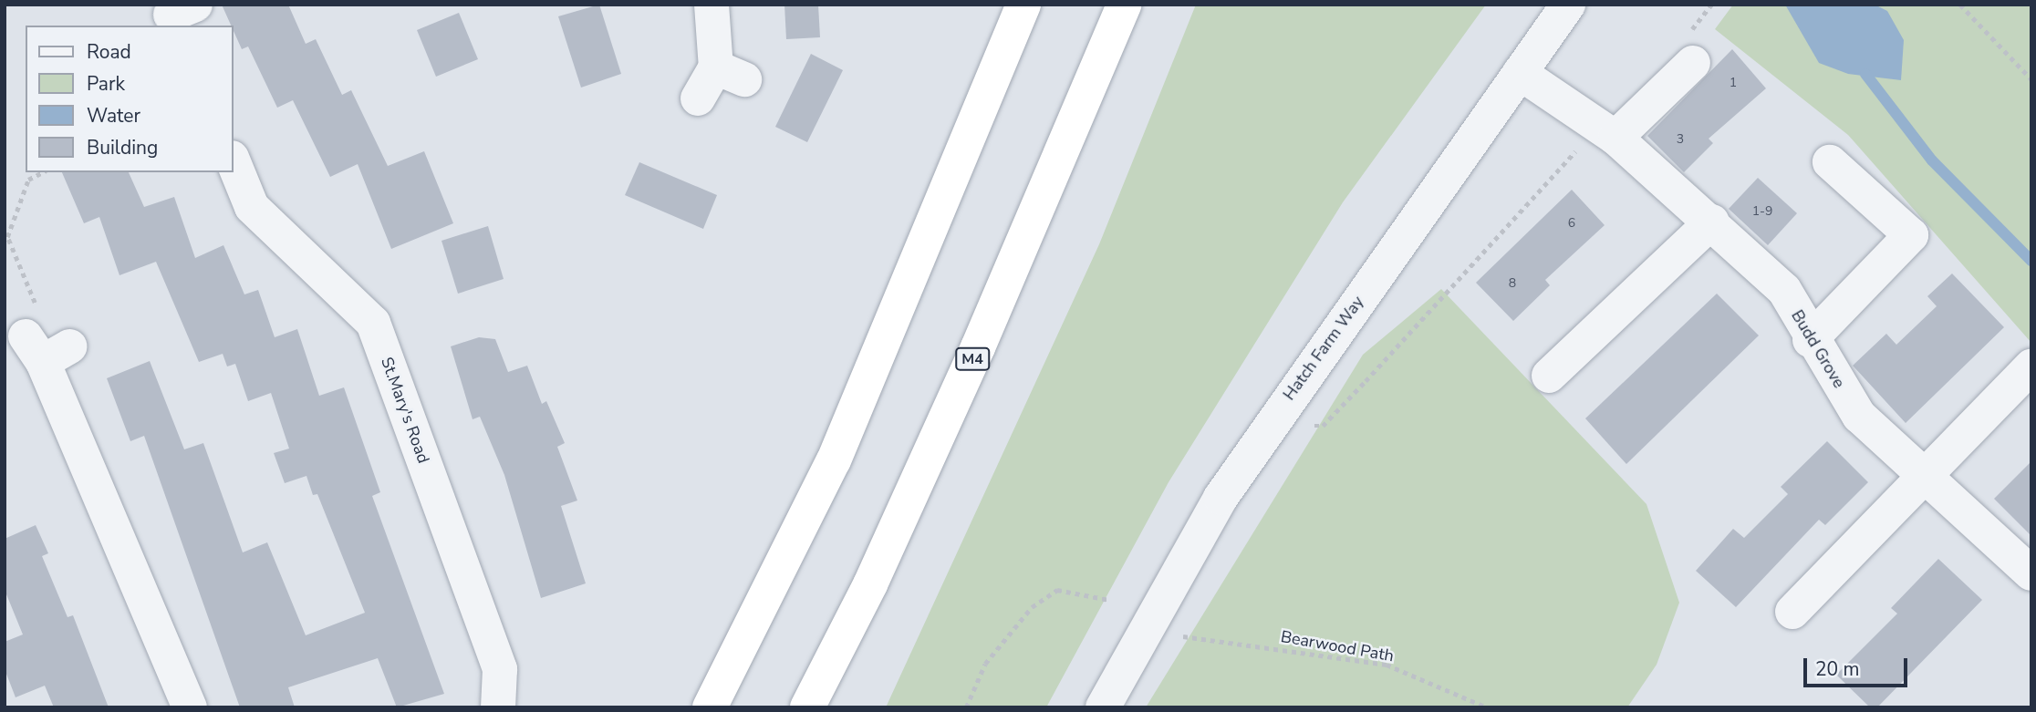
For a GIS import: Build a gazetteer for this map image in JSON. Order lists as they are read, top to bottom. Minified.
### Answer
{"streets":{"highway":["M4"],"street":["Hatch Farm Way","Budd Grove","St.Mary's Road"],"path":["Bearwood Path"]},"crossings":[["Hatch Farm Way","Budd Grove"]],"house_numbers":["1","3","1-9","6","8"],"legend":["Road","Park","Water","Building"],"scale_bar":"20 m"}
